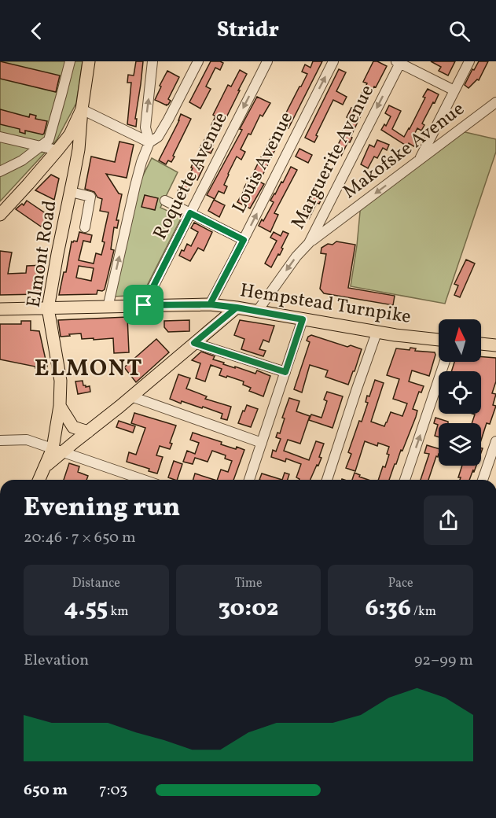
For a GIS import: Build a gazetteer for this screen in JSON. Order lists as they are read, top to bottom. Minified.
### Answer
{"streets":{"main road":["Elmont Road","Hempstead Turnpike"],"street":["Makofske Avenue","Marguerite Avenue","Louis Avenue","Roquette Avenue"]},"crossings":[["Makofske Avenue","Marguerite Avenue"],["Marguerite Avenue","Hempstead Turnpike"],["Louis Avenue","Hempstead Turnpike"],["Roquette Avenue","Hempstead Turnpike"],["Elmont Road","Hempstead Turnpike"]],"one_way":["Makofske Avenue","Louis Avenue"],"districts":["ELMONT"],"north":"top","page":{"header":"Stridr","heading":["Evening run","20:46 · 7 × 650 m"],"stats":[["Distance","4.55 km"],["Time","30:02"],["Pace","6:36 /km"]],"chart":["Elevation","92–99 m"],"list":[{"name":"650 m","note":"7:03"}]}}
